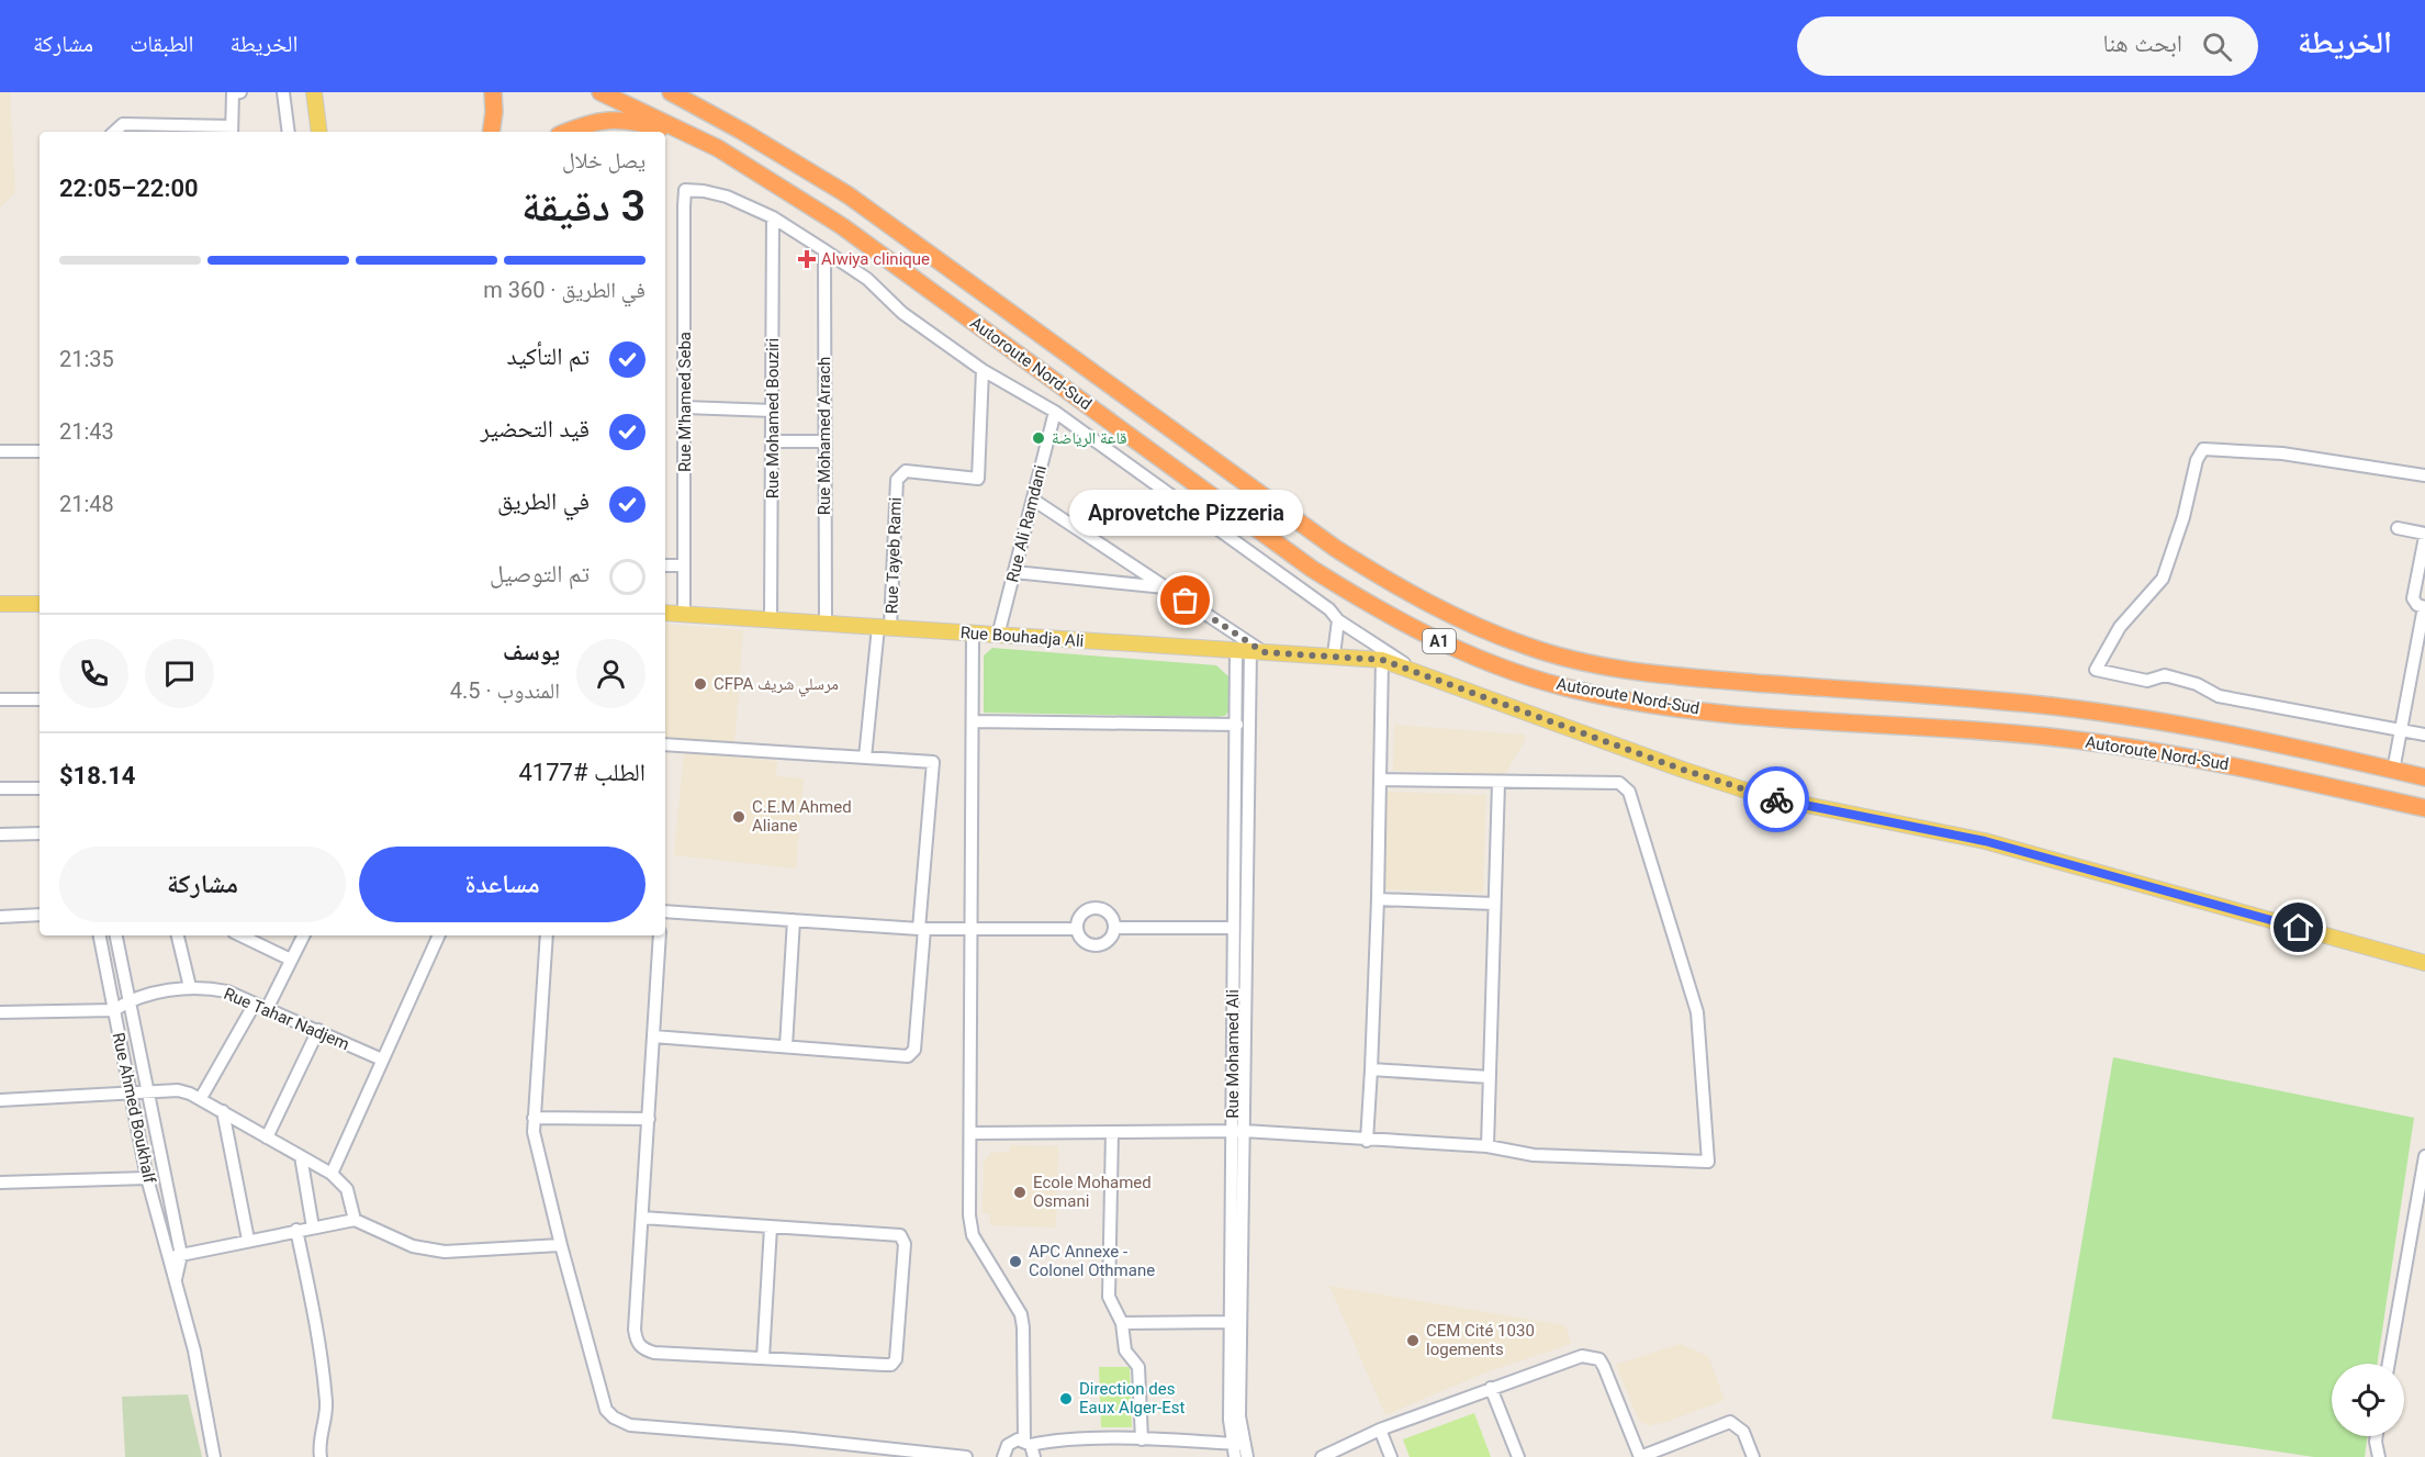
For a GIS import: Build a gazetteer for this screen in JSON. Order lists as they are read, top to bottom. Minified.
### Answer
{"streets":{"highway":["Autoroute Nord-Sud","A1"],"main road":["Rue Bouhadja Ali"],"street":["Rue M'hamed Seba","Rue Mohamed Bouziri","Rue Mohamed Arrach","Rue Ali Ramdani","Rue Tayeb Rami","Rue Tahar Nadjem","Rue Mohamed Ali","Rue Ahmed Boukhalf"]},"crossings":[["Rue M'hamed Seba","Rue Mohamed Bouziri"],["Rue M'hamed Seba","Rue Bouhadja Ali"],["Rue Mohamed Bouziri","Rue Bouhadja Ali"],["Rue Mohamed Arrach","Rue Bouhadja Ali"],["Rue Ali Ramdani","Rue Bouhadja Ali"],["Rue Tayeb Rami","Rue Bouhadja Ali"],["Rue Bouhadja Ali","Rue Mohamed Ali"],["Rue Tahar Nadjem","Rue Ahmed Boukhalf"]],"places":{"health":["Alwiya clinique"],"other":["قاعة الرياضة","Aprovetche Pizzeria","CFPA مرسلي شريف","C.E.M Ahmed Aliane","Ecole Mohamed Osmani","APC Annexe - Colonel Othmane","CEM Cité 1030 logements","Direction des Eaux Alger-Est"]},"page":{"header":"الخريطة","search":"ابحث هنا","nav":["الخريطة","الطبقات","مشاركة"],"heading":["3 دقيقة","يصل خلال","22:00–22:05"],"panel":["يوسف","المندوب · 4.5","الطلب #4177","$18.14"],"bar":"في الطريق · 360 m","list":[["تم التأكيد","21:35"],["قيد التحضير","21:43"],["في الطريق","21:48"],"تم التوصيل"],"bubble":"Aprovetche Pizzeria","buttons":["مساعدة","مشاركة"]}}
